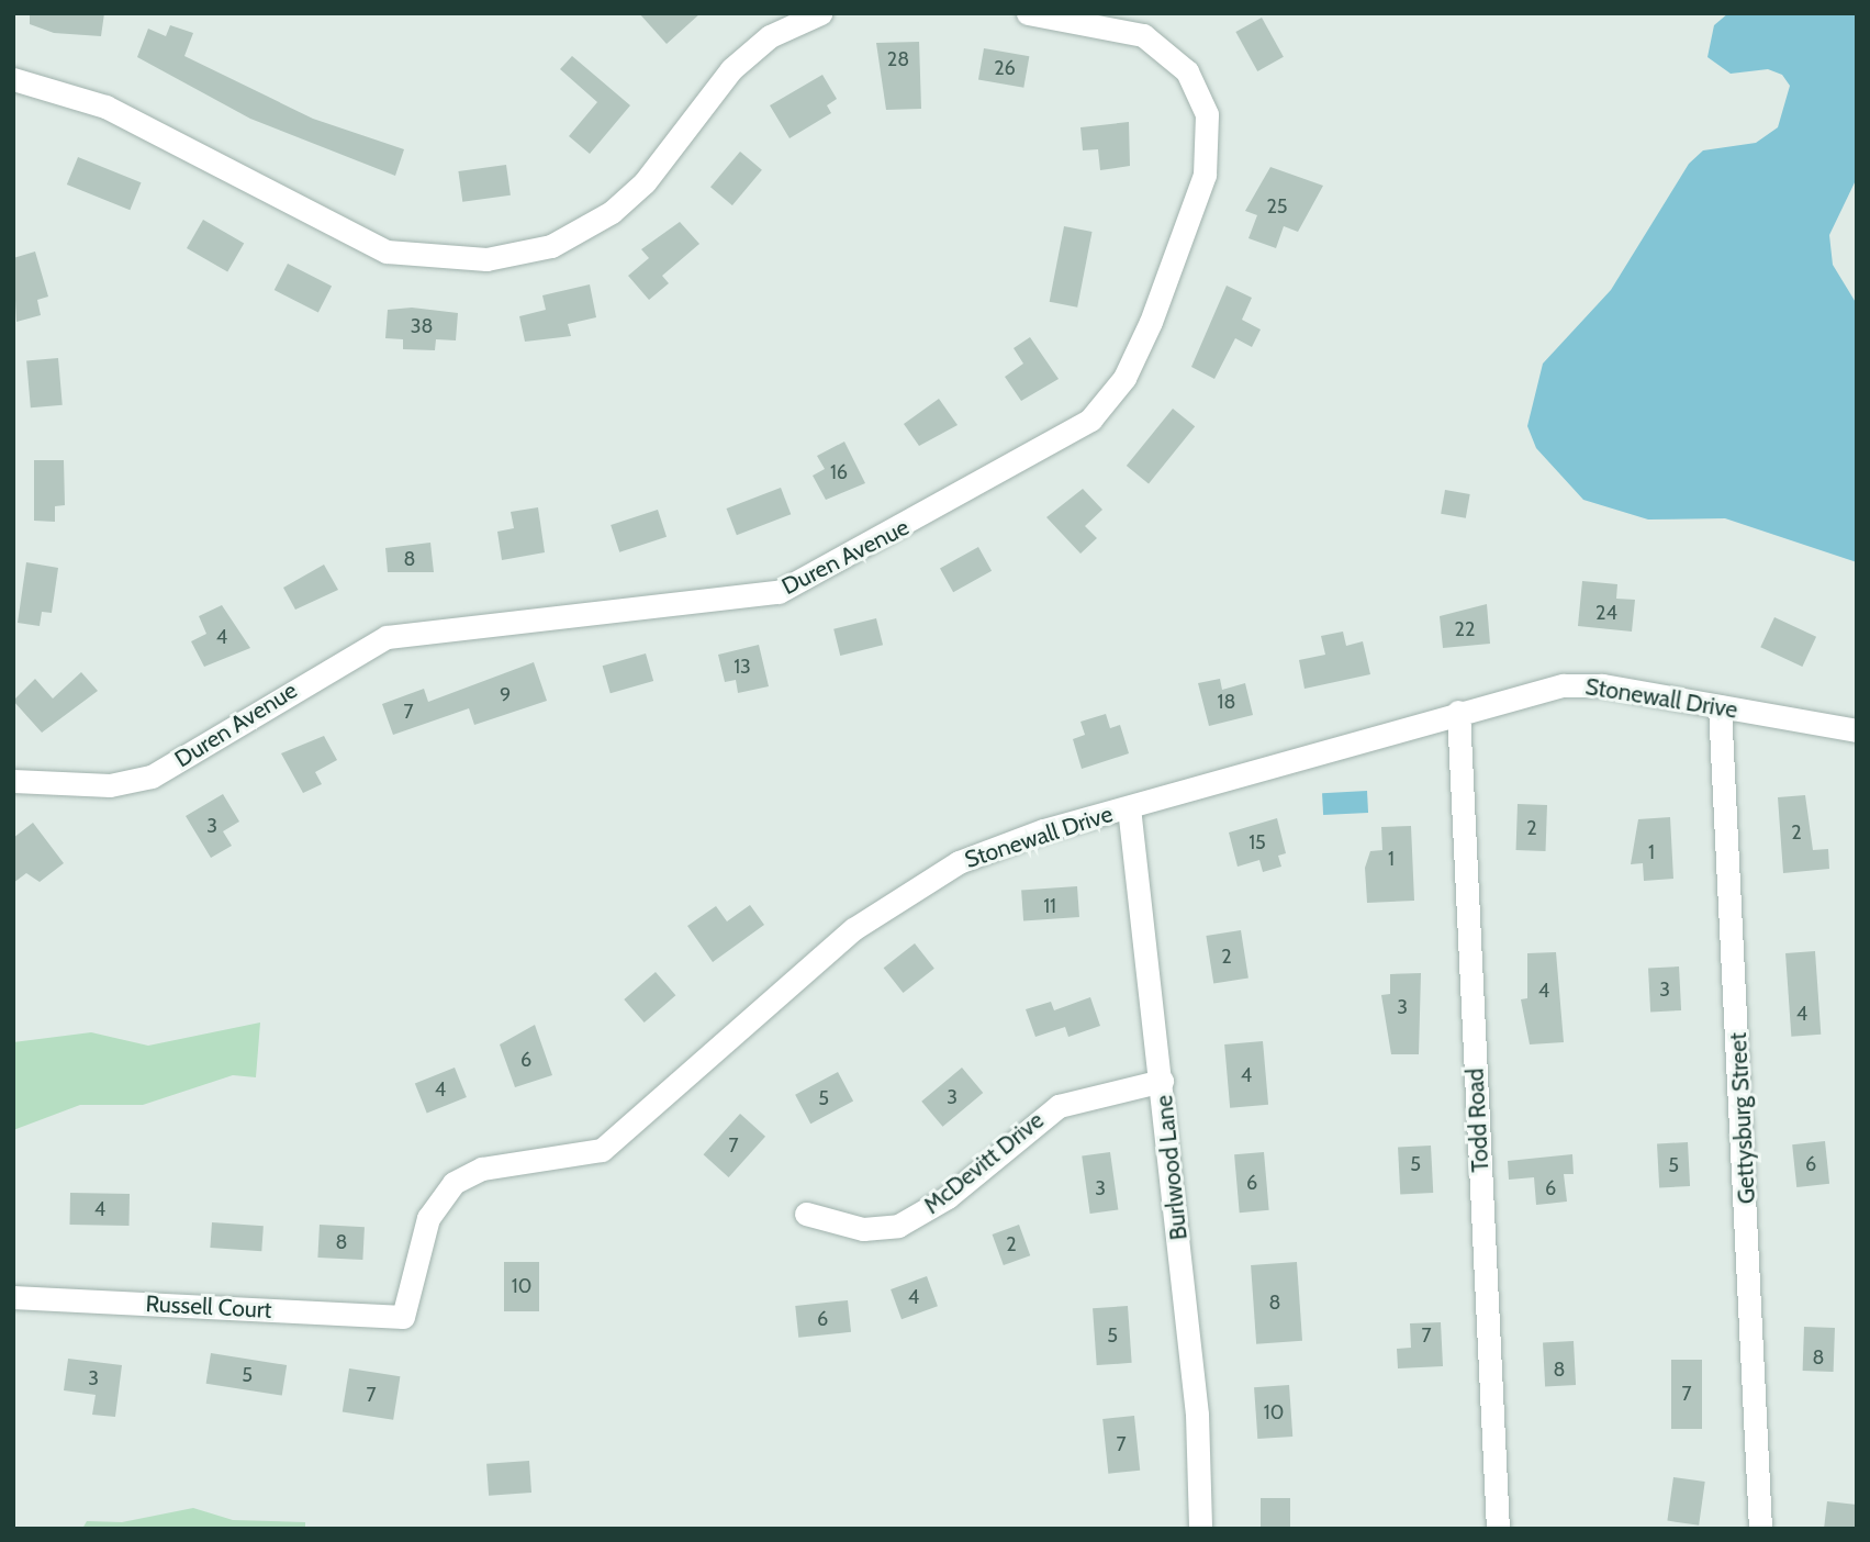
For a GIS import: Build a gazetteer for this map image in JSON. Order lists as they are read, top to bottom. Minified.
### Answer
{"streets":{"street":["Duren Avenue","Stonewall Drive","Gettysburg Street","Todd Road","McDevitt Drive","Burlwood Lane","Russell Court"]},"crossings":[["Stonewall Drive","Gettysburg Street"],["Stonewall Drive","Todd Road"],["Stonewall Drive","Burlwood Lane"],["Stonewall Drive","Russell Court"],["McDevitt Drive","Burlwood Lane"]],"house_numbers":["28","26","25","38","16","8","24","22","4","13","9","18","7","3","2","2","15","1","1","11","2","3","4","3","4","6","4","4","3","5","7","5","6","5","6","3","6","4","8","2","10","4","8","6","5","7","8","8","5","3","7","7","10","7"]}
